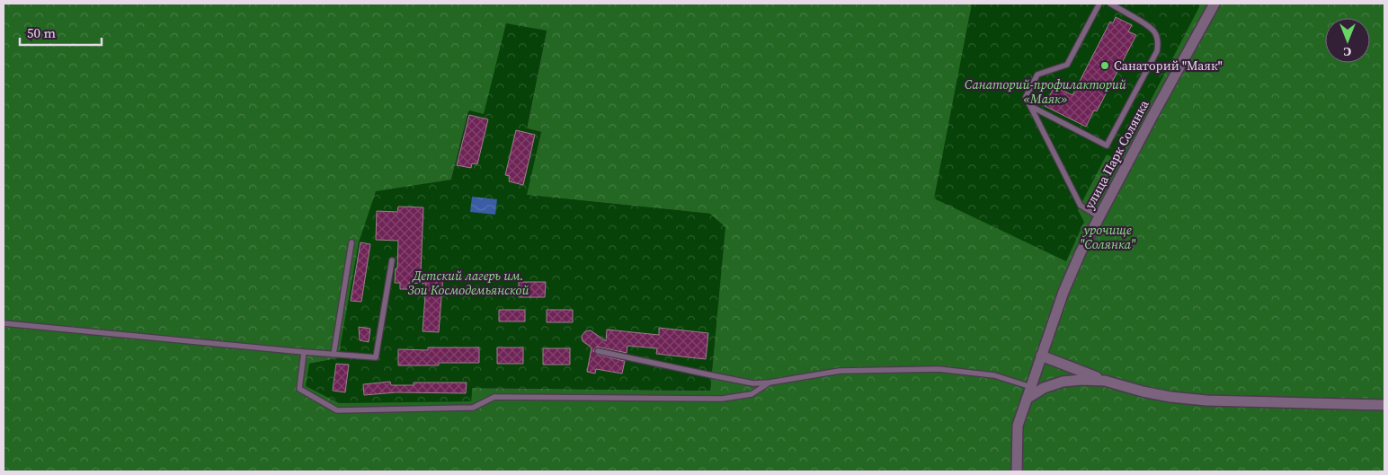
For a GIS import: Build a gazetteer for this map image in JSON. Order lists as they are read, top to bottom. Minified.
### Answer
{"streets":{"street":["улица Парк Солянка"]},"parks":["Санаторий-профилакторий «Маяк»","урочище \"Солянка\"","Детский лагерь им. Зои Космодемьянской"],"places":["Санаторий \"Маяк\""],"scale_bar":"50 m","north":"bottom"}
